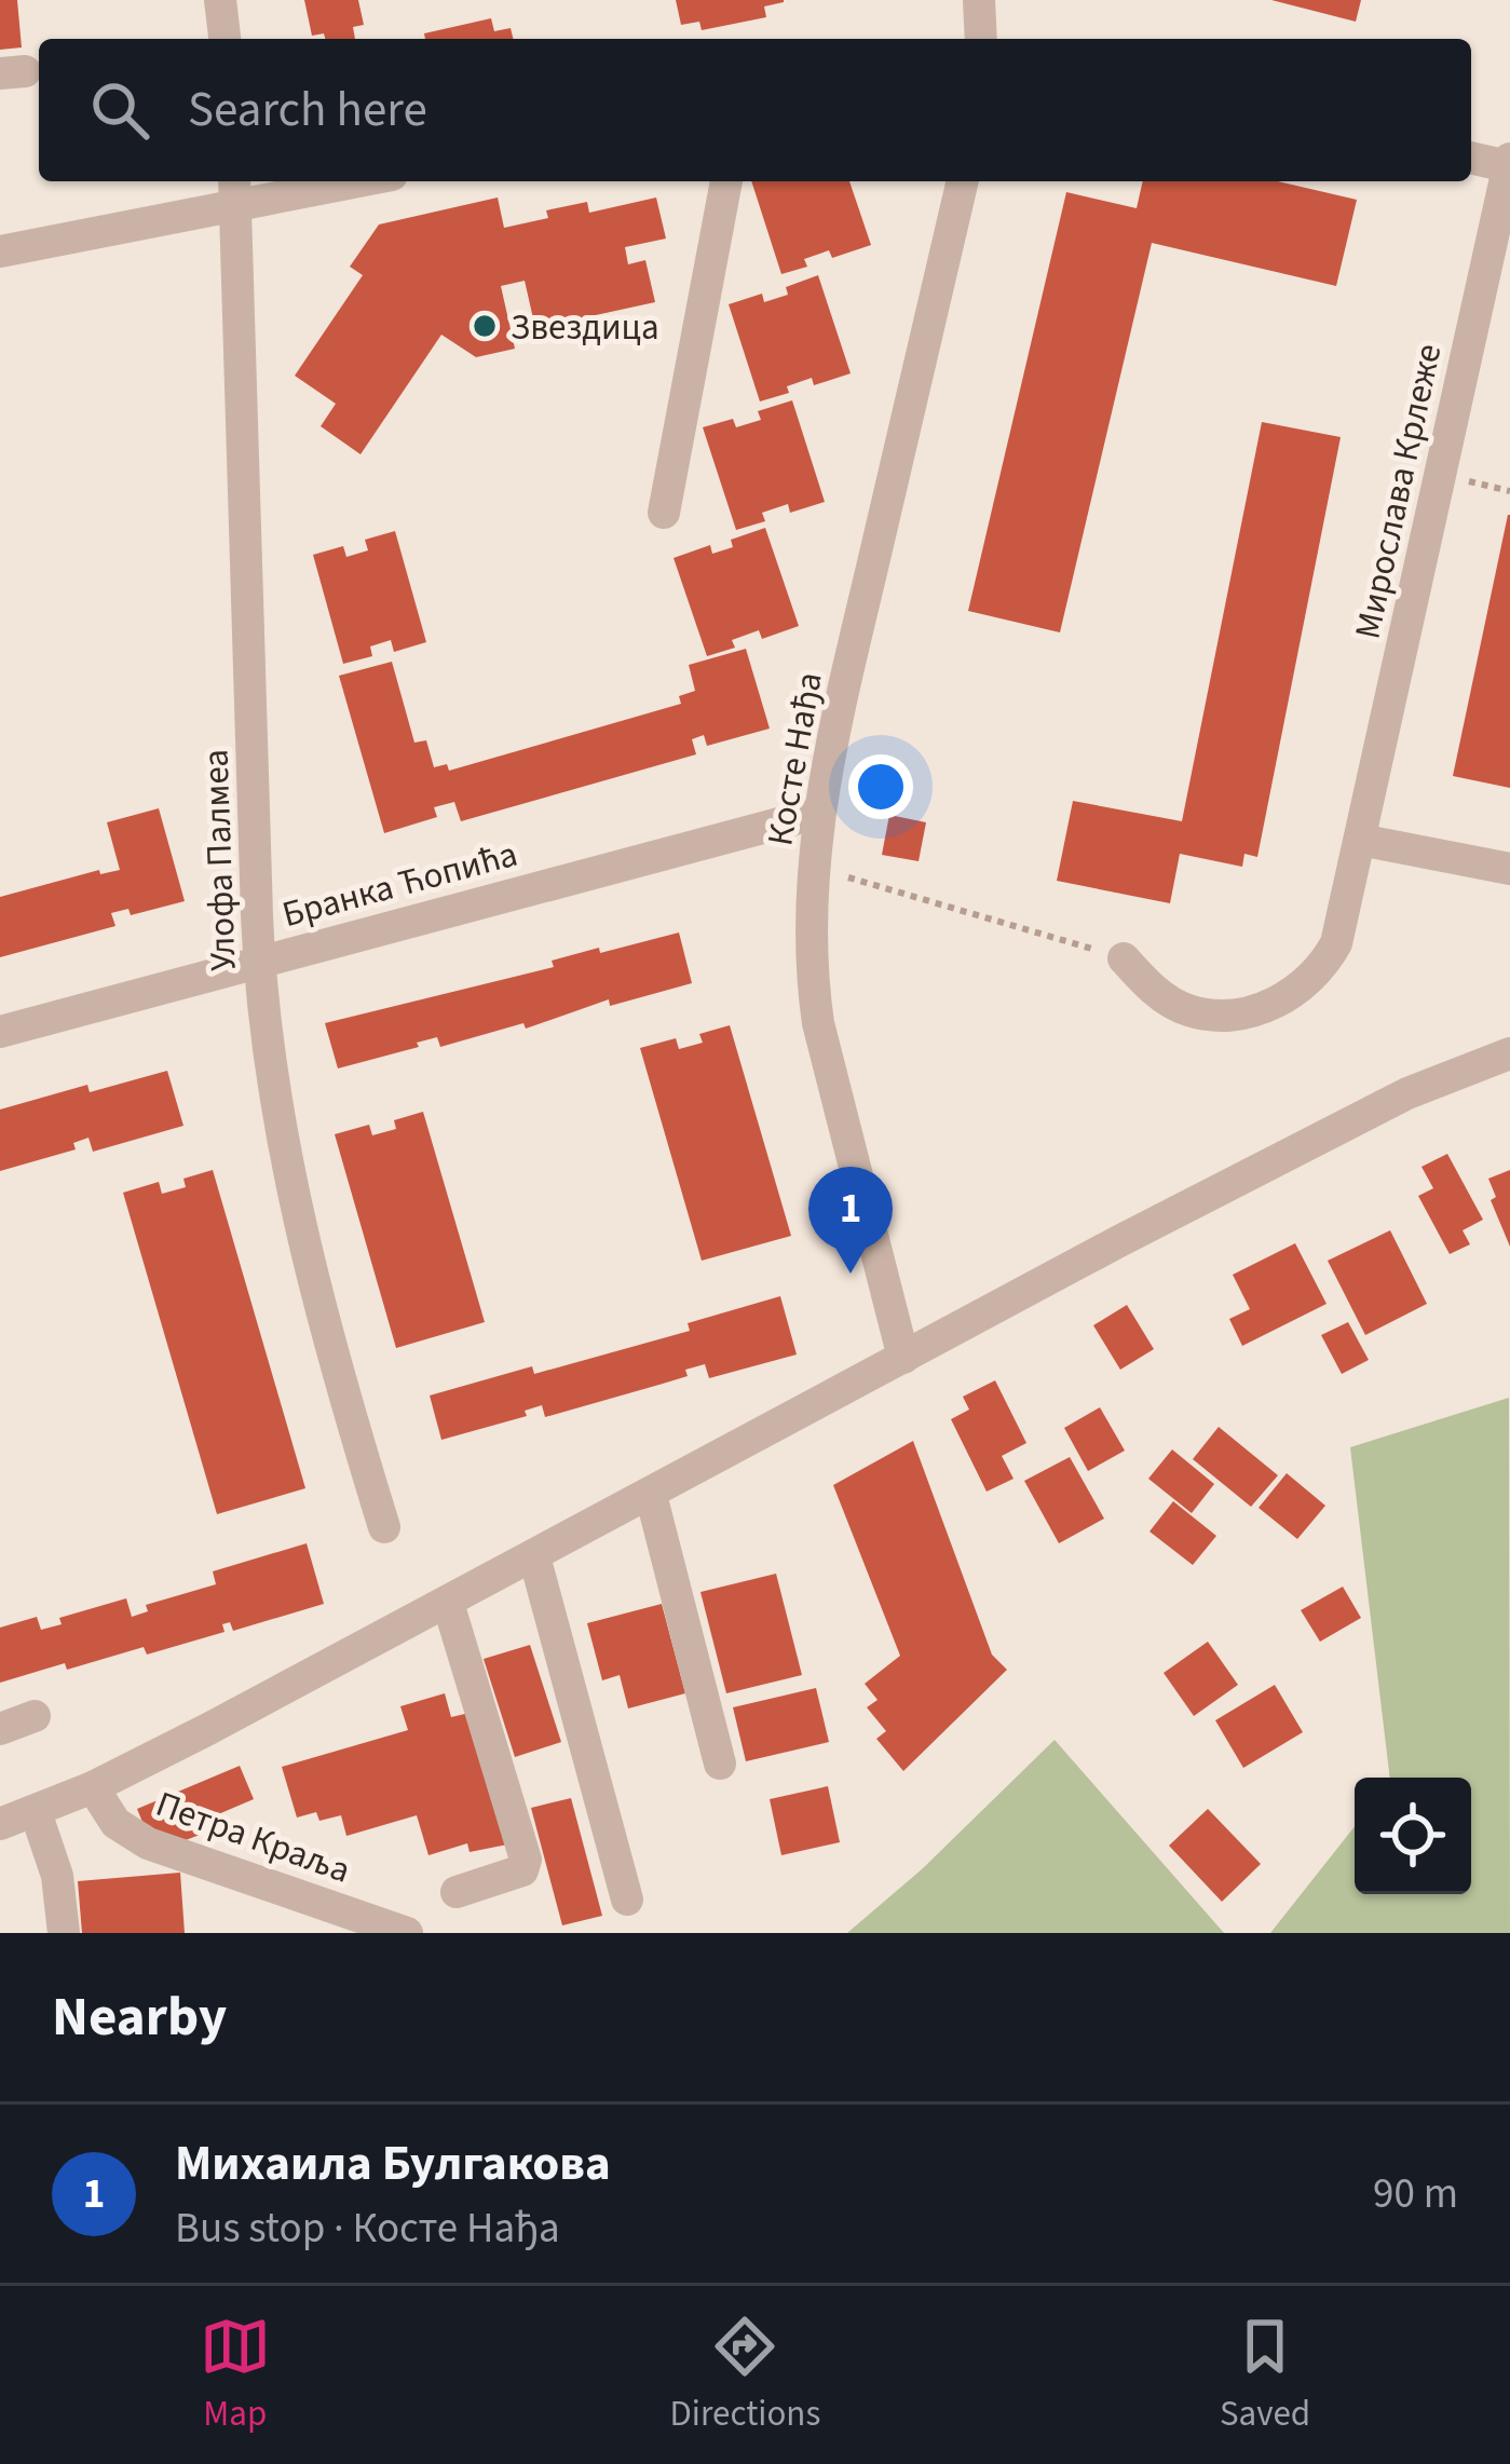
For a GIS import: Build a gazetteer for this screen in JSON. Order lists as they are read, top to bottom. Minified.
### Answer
{"streets":{"street":["Мирослава Крлеже","Косте Нађа","Улофа Палмеа","Бранка Ћопића","Петра Краља"]},"crossings":[["Косте Нађа","Бранка Ћопића"],["Улофа Палмеа","Бранка Ћопића"]],"places":["Звездица"],"page":{"search":"Search here","pins":"1","heading":"Nearby","list":[{"mark":"1","name":"Михаила Булгакова","note":"Bus stop · Косте Нађа","value":"90 m"}],"nav":["Map","Directions","Saved"]}}
